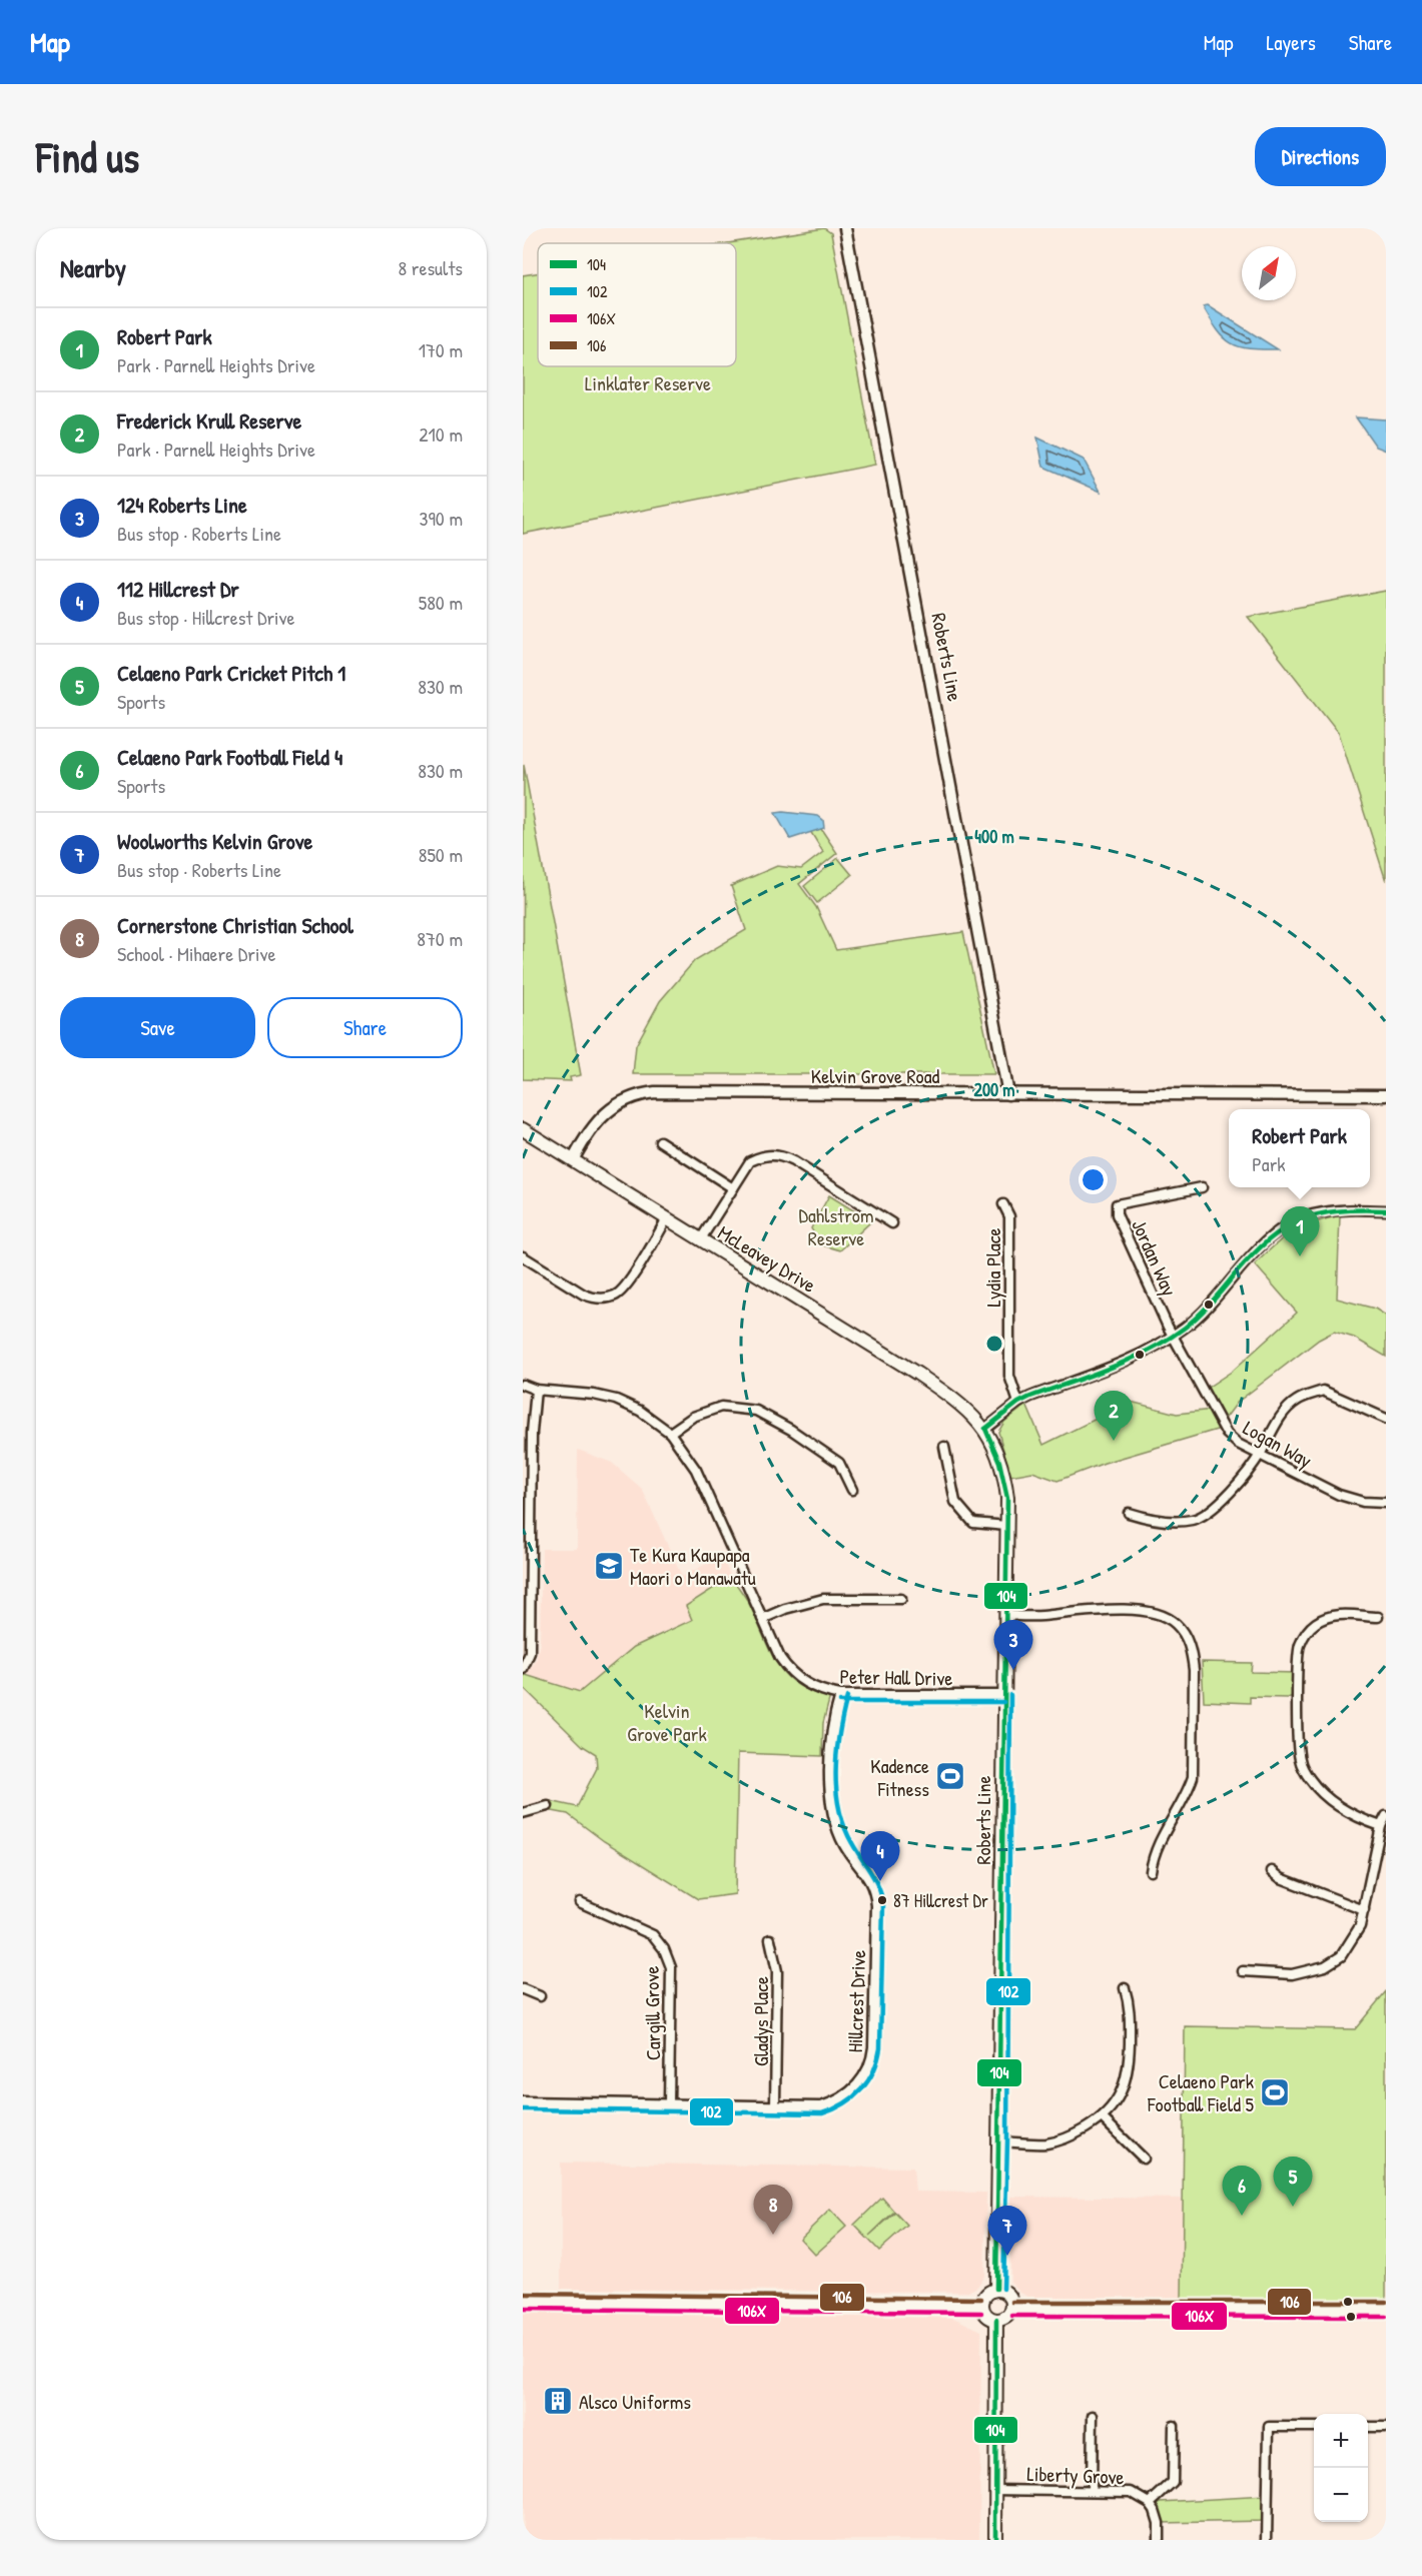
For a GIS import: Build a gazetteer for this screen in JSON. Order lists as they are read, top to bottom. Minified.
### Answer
{"streets":{"main road":["Roberts Line","McLeavey Drive"],"street":["Kelvin Grove Road","Jordan Way","Lydia Place","Logan Way","Peter Hall Drive","Hillcrest Drive","Cargill Grove","Gladys Place","Liberty Grove"]},"crossings":[["Roberts Line","Kelvin Grove Road"],["Roberts Line","McLeavey Drive"],["Roberts Line","Peter Hall Drive"],["Kelvin Grove Road","McLeavey Drive"],["Jordan Way","Logan Way"],["Peter Hall Drive","Hillcrest Drive"],["Hillcrest Drive","Cargill Grove"],["Hillcrest Drive","Gladys Place"]],"parks":["Linklater Reserve","Dahlstrom Reserve","Kelvin Grove Park"],"places":{"school or university":["Te Kura Kaupapa Maori o Manawatu"],"sports":["Kadence Fitness","Celaeno Park Football Field 5"],"other":["87 Hillcrest Dr"],"building":["Alsco Uniforms"]},"lines":["transit line 104","transit line 102","transit line 106","transit line 106X"],"legend":["104","102","106X","106"],"north":"top right","page":{"header":"Map","nav":["Map","Layers","Share"],"buttons":["Directions",["Save","Share"]],"title":"Find us","heading":["Nearby","8 results"],"list":[{"mark":"1","name":"Robert Park","note":"Park · Parnell Heights Drive","value":"170 m"},{"mark":"2","name":"Frederick Krull Reserve","note":"Park · Parnell Heights Drive","value":"210 m"},{"mark":"3","name":"124 Roberts Line","note":"Bus stop · Roberts Line","value":"390 m"},{"mark":"4","name":"112 Hillcrest Dr","note":"Bus stop · Hillcrest Drive","value":"580 m"},{"mark":"5","name":"Celaeno Park Cricket Pitch 1","note":"Sports","value":"830 m"},{"mark":"6","name":"Celaeno Park Football Field 4","note":"Sports","value":"830 m"},{"mark":"7","name":"Woolworths Kelvin Grove","note":"Bus stop · Roberts Line","value":"850 m"},{"mark":"8","name":"Cornerstone Christian School","note":"School · Mihaere Drive","value":"870 m"}],"popup":["Robert Park","Park"],"pins":["1","2","3","4","5","6","8","7"],"map_buttons":["+","−"]},"rings":["400 m","200 m"]}
